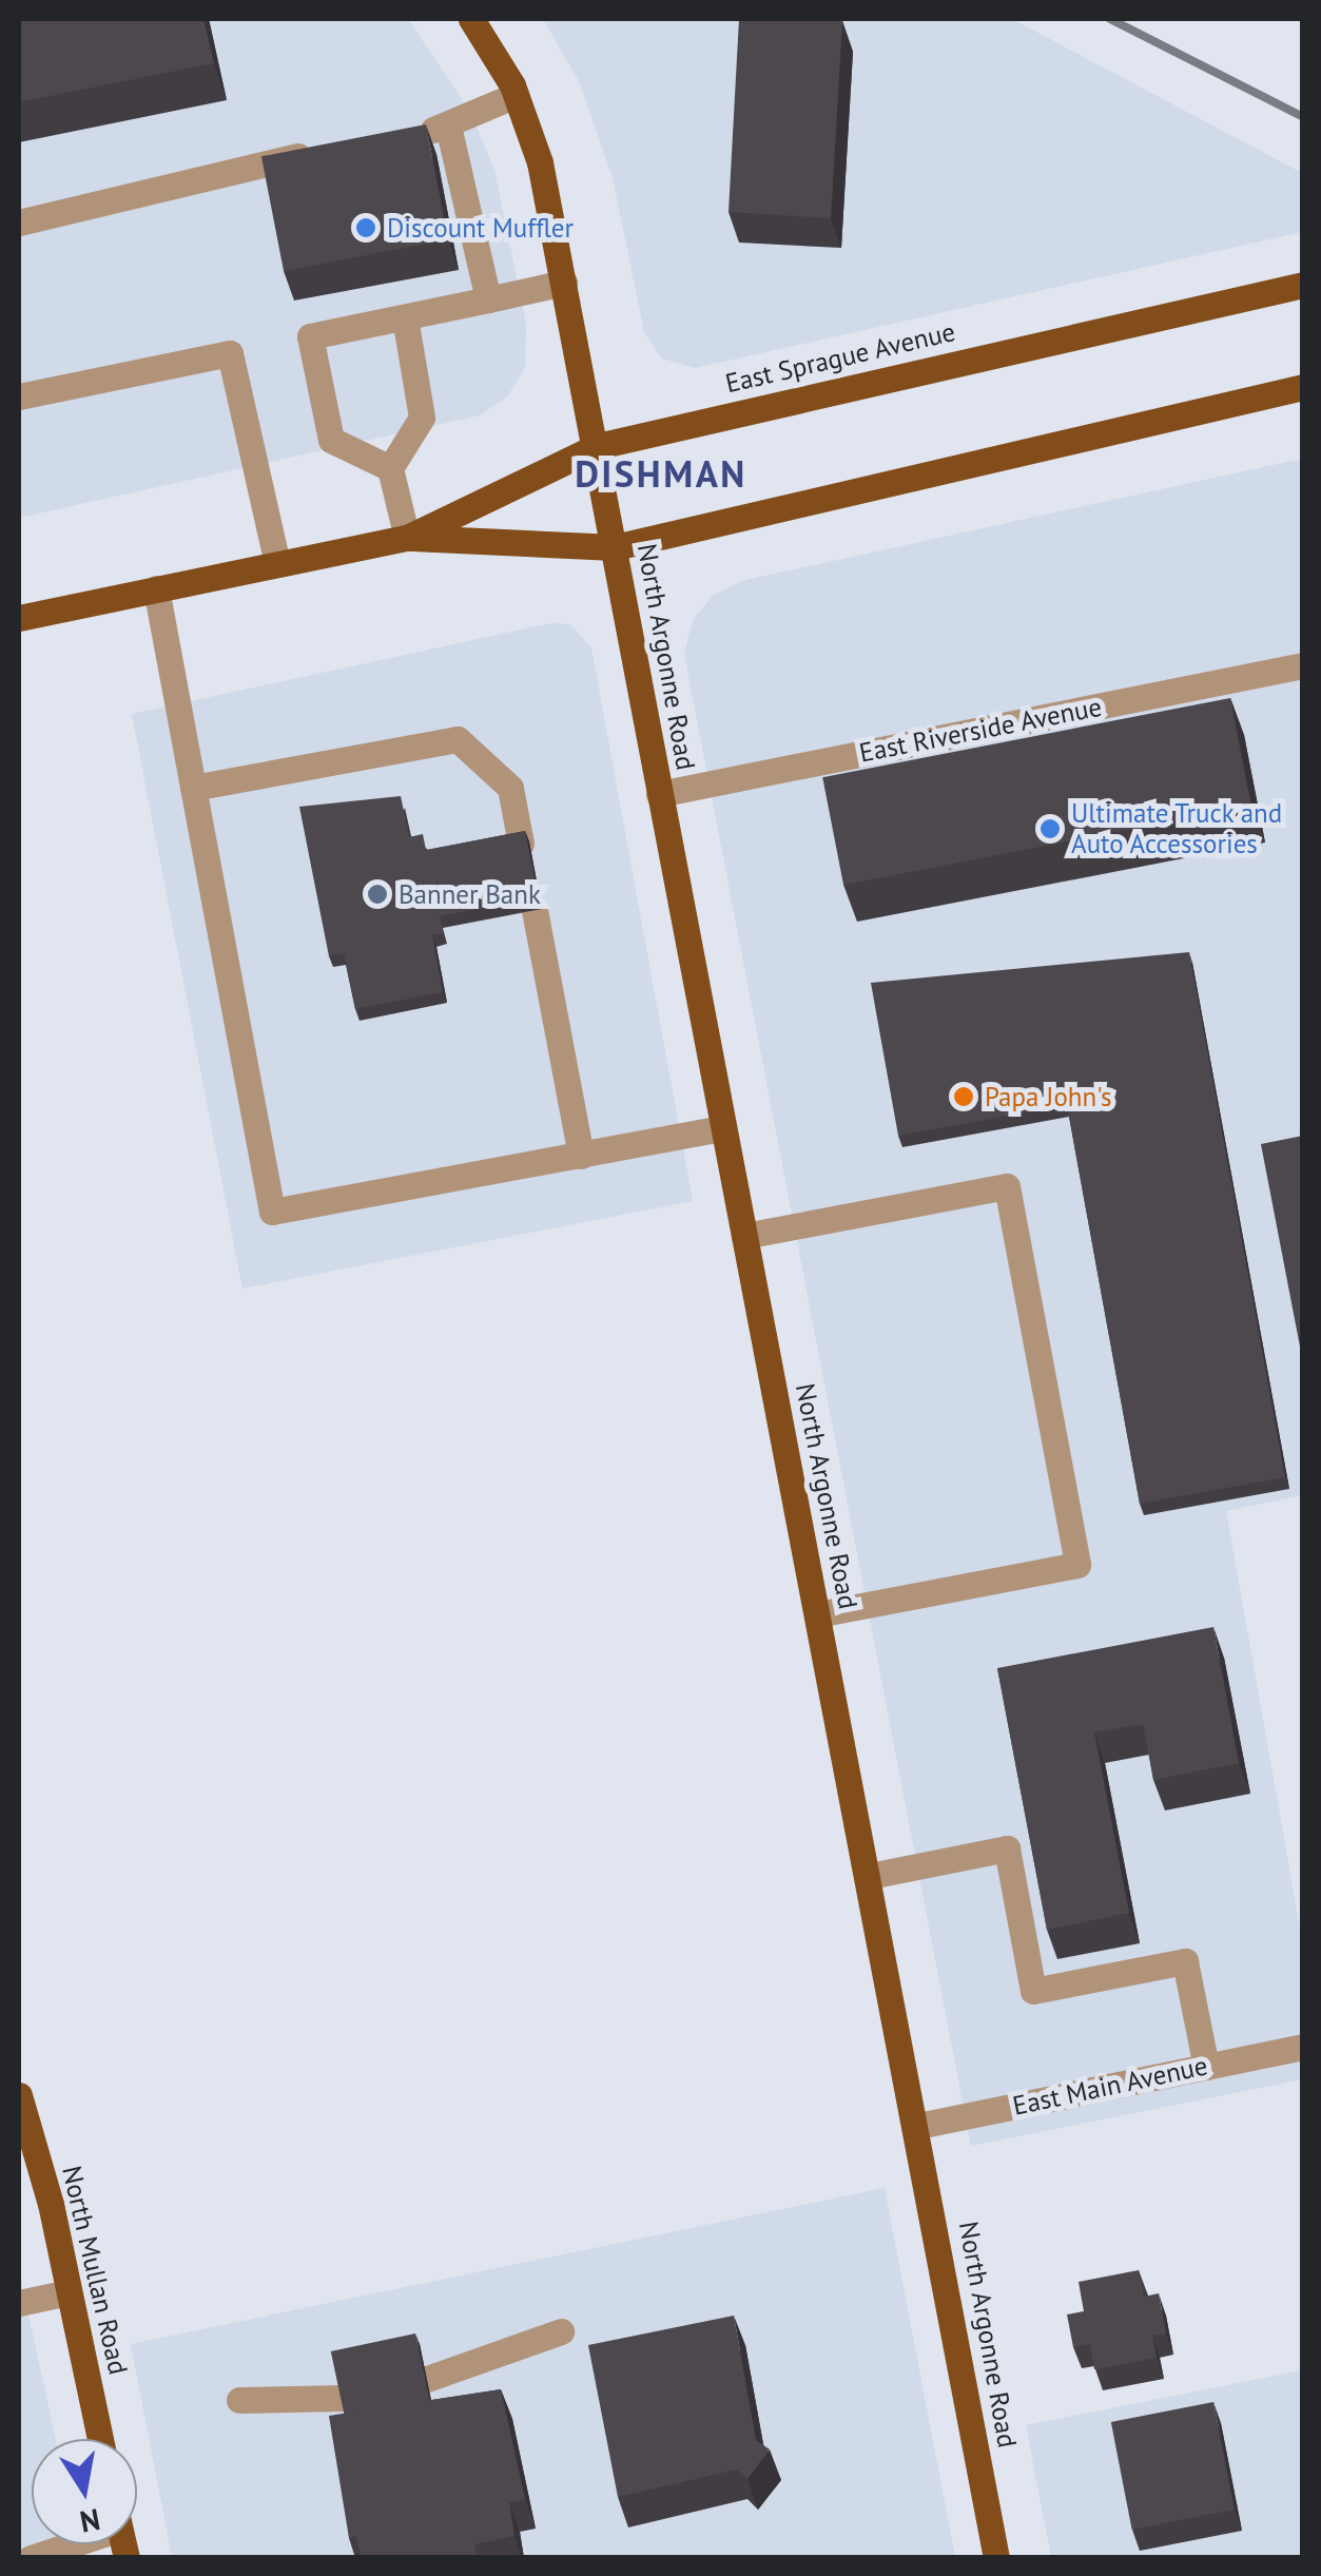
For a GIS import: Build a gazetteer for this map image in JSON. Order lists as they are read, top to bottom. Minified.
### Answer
{"streets":{"main road":["East Sprague Avenue","North Argonne Road","North Mullan Road"],"street":["East Riverside Avenue","East Main Avenue"]},"crossings":[["East Sprague Avenue","North Argonne Road"],["North Argonne Road","East Riverside Avenue"],["North Argonne Road","East Main Avenue"]],"districts":["DISHMAN"],"places":["Discount Muffler","Ultimate Truck and Auto Accessories","Banner Bank","Papa John's"],"north":"bottom"}
